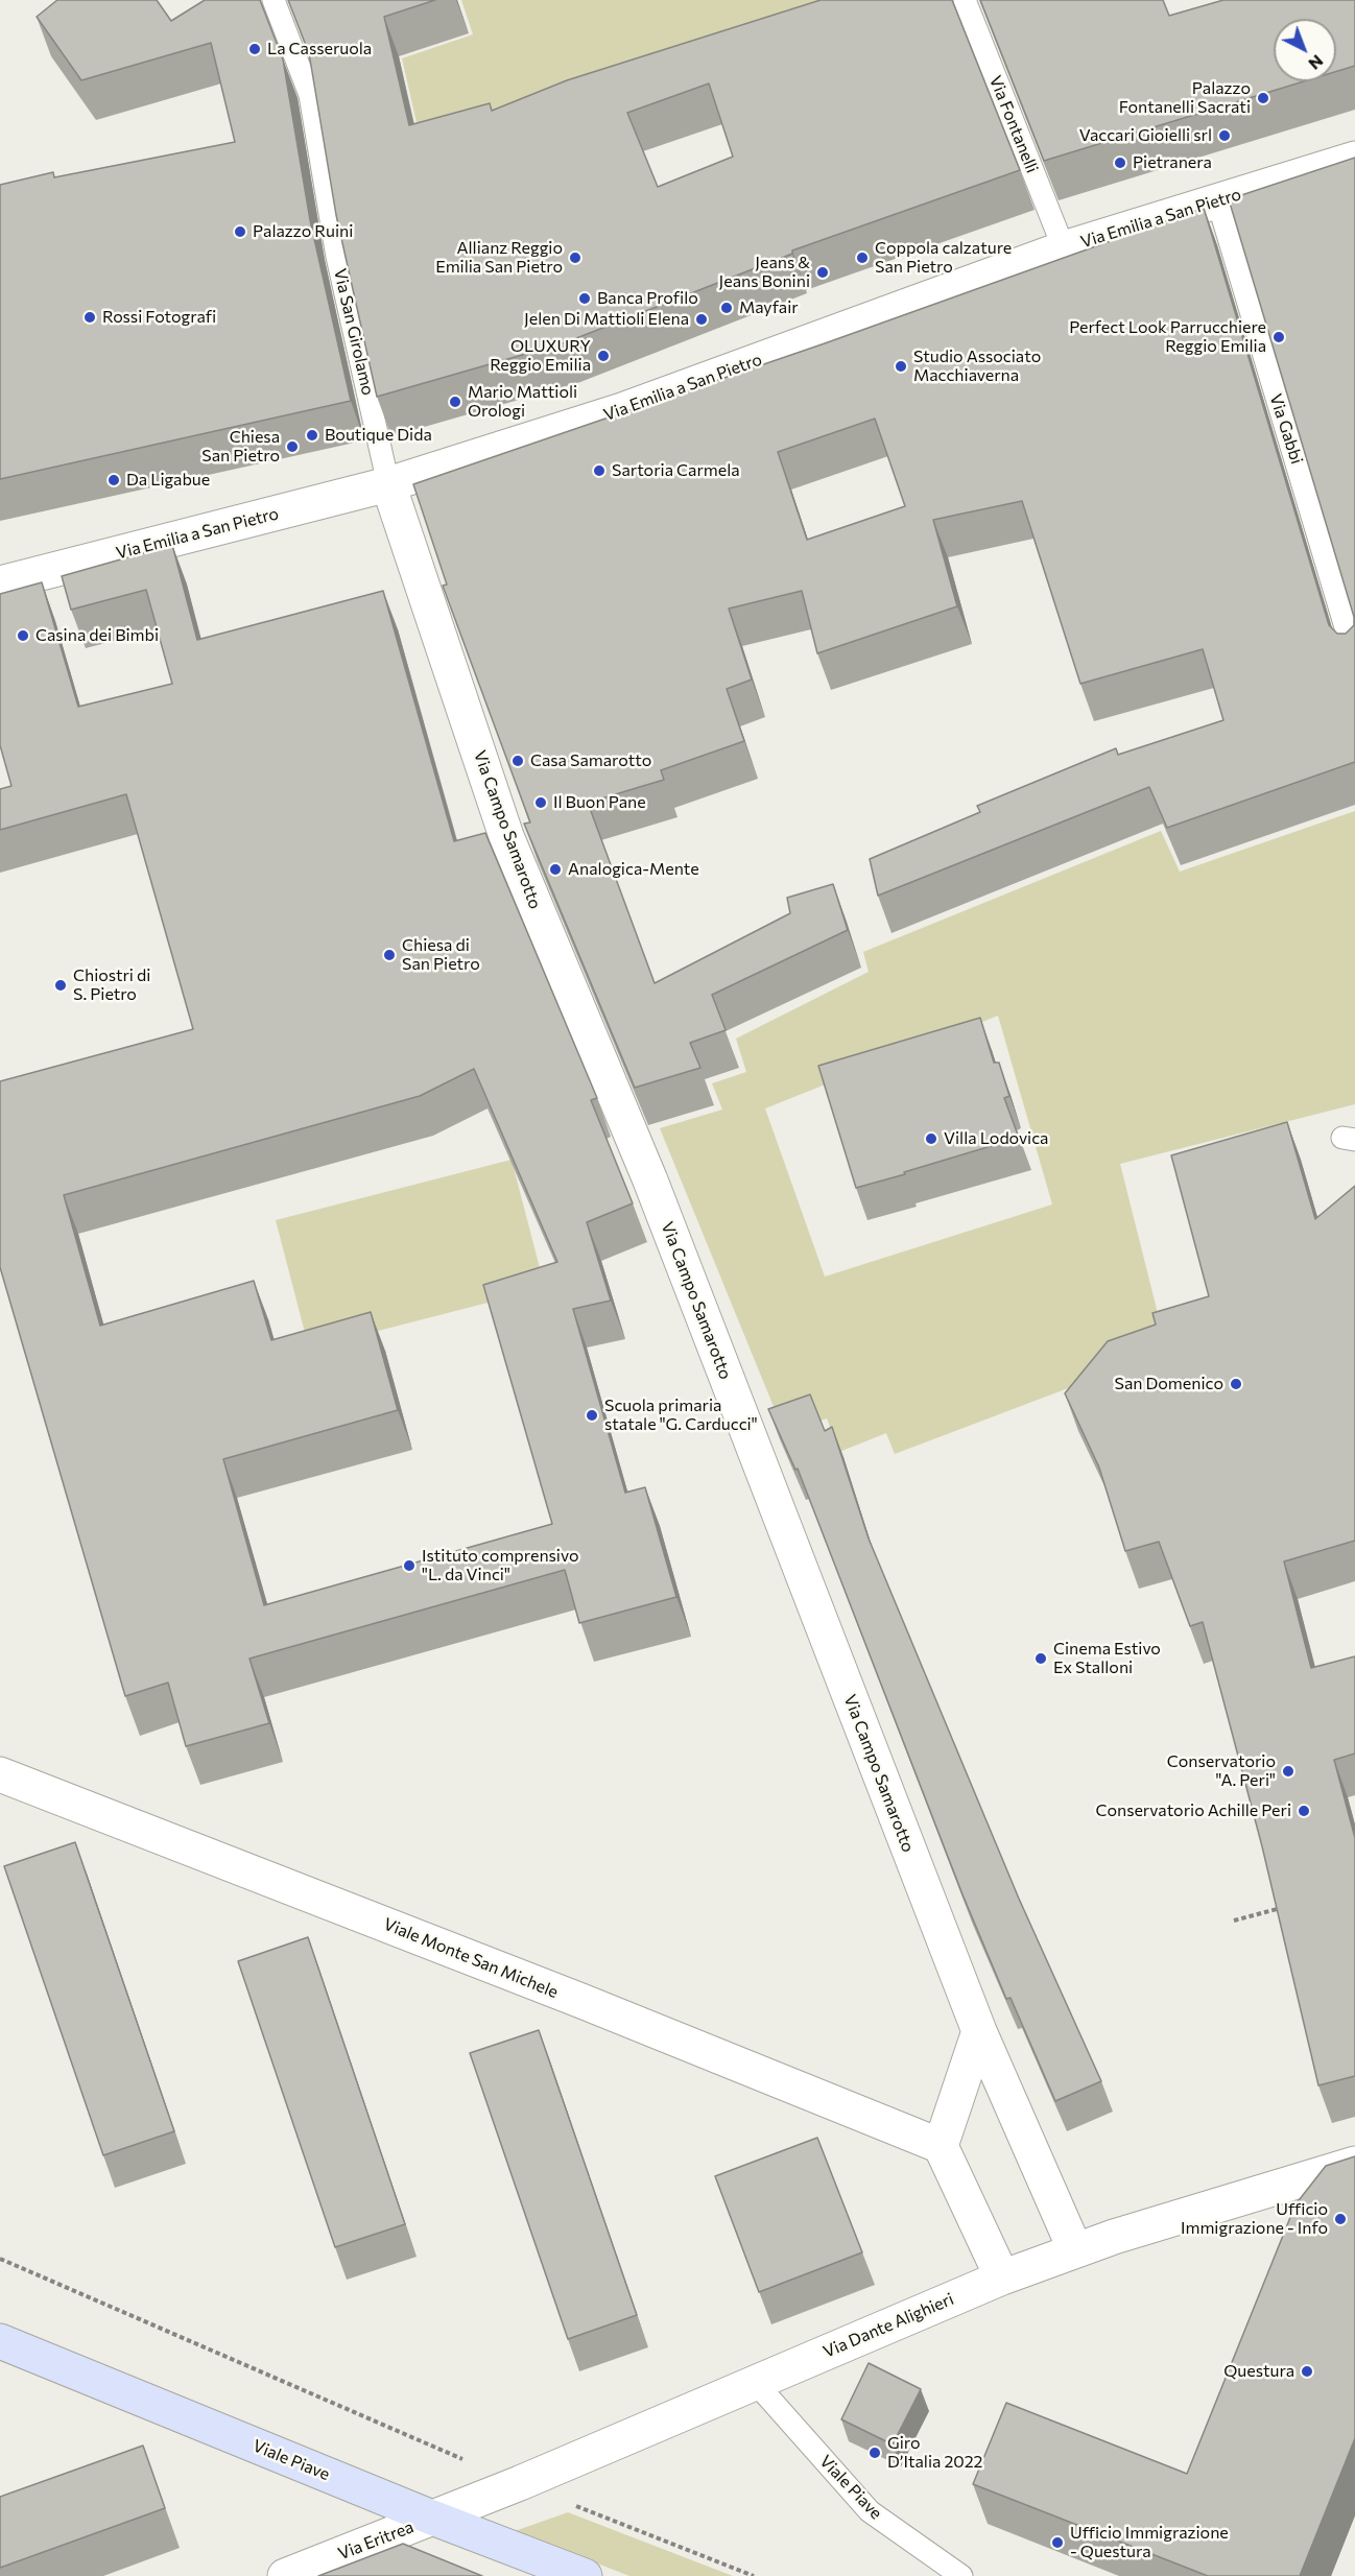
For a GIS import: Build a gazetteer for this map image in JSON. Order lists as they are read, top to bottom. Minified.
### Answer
{"streets":{"main road":["Viale Piave"],"street":["Via Emilia a San Pietro","Via Campo Samarotto","Viale Monte San Michele","Via Dante Alighieri","Via Eritrea"],"lane":["Via Fontanelli","Via San Girolamo","Via Gabbi"]},"crossings":[["Via Fontanelli","Via Emilia a San Pietro"],["Via Emilia a San Pietro","Via San Girolamo"],["Via Emilia a San Pietro","Via Gabbi"],["Via Emilia a San Pietro","Via Campo Samarotto"],["Via San Girolamo","Via Campo Samarotto"],["Via Campo Samarotto","Via Dante Alighieri"],["Via Dante Alighieri","Viale Piave"],["Via Dante Alighieri","Via Eritrea"],["Viale Piave","Via Eritrea"]],"places":["La Casseruola","Palazzo Fontanelli Sacrati","Vaccari Gioielli srl","Pietranera","Palazzo Ruini","Allianz Reggio Emilia San Pietro","Coppola calzature San Pietro","Jeans & Jeans Bonini","Banca Profilo","Mayfair","Rossi Fotografi","Jelen Di Mattioli Elena","Perfect Look Parrucchiere Reggio Emilia","OLUXURY Reggio Emilia","Studio Associato Macchiaverna","Mario Mattioli Orologi","Boutique Dida","Chiesa San Pietro","Sartoria Carmela","Da Ligabue","Casina dei Bimbi","Casa Samarotto","Il Buon Pane","Analogica-Mente","Chiesa di San Pietro","Chiostri di S. Pietro","Villa Lodovica","San Domenico","Scuola primaria statale \"G. Carducci\"","Istituto comprensivo \"L. da Vinci\"","Cinema Estivo Ex Stalloni","Conservatorio \"A. Peri\"","Conservatorio Achille Peri","Ufficio Immigrazione - Info","Questura","Giro D’Italia 2022","Ufficio Immigrazione - Questura"],"north":"bottom right"}
